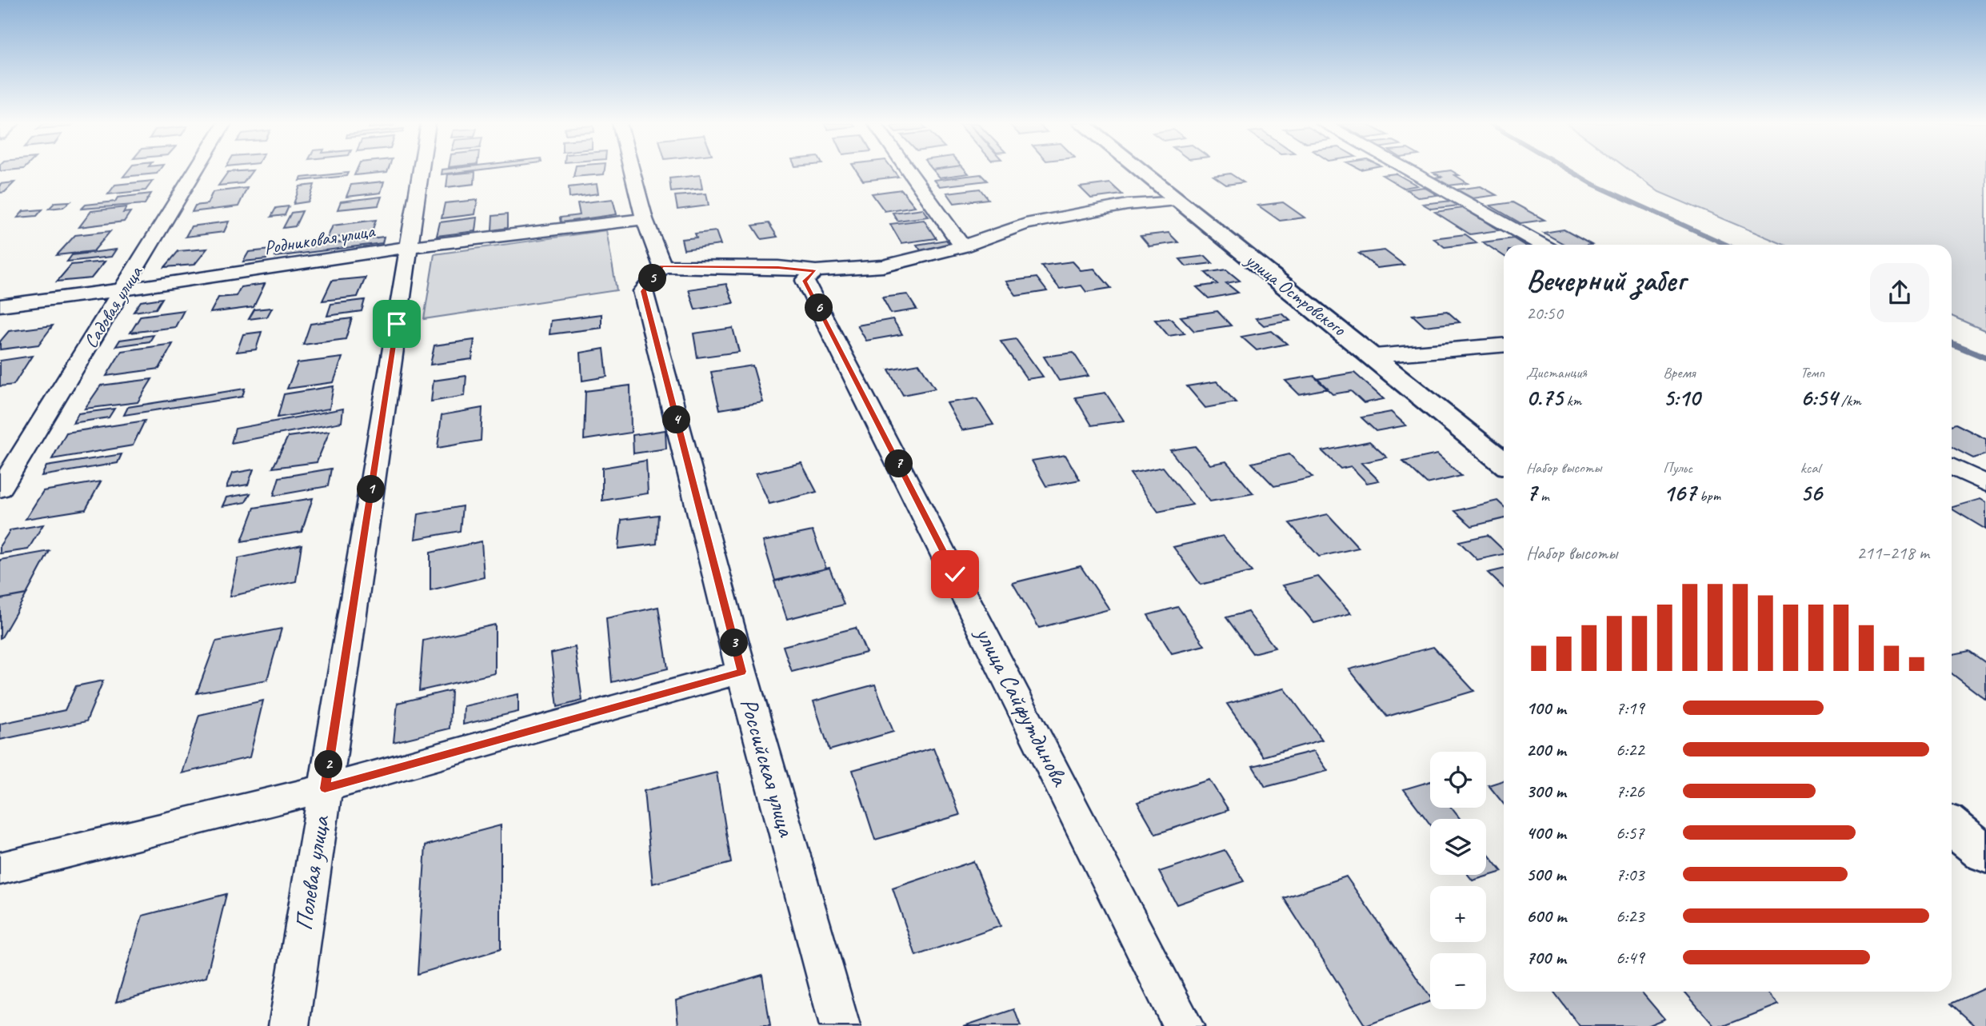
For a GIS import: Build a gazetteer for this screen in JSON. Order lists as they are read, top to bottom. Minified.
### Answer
{"streets":{"main road":["улица Островского"],"street":["Родниковая улица","Садовая улица","улица Сайфутдинова","Российская улица","Полевая улица"]},"crossings":[["Родниковая улица","Садовая улица"],["Родниковая улица","Полевая улица"]],"page":{"heading":["Вечерний забег","20:50"],"pins":["5","6","4","7","1","3","2"],"stats":[["Дистанция","0.75 km"],["Время","5:10"],["Темп","6:54 /km"],["Набор высоты","7 m"],["Пульс","167 bpm"],["kcal","56"]],"chart":["Набор высоты","211–218 m"],"list":[{"name":"100 m","note":"7:19"},{"name":"200 m","note":"6:22"},{"name":"300 m","note":"7:26"},{"name":"400 m","note":"6:57"},{"name":"500 m","note":"7:03"},{"name":"600 m","note":"6:23"},{"name":"700 m","note":"6:49"}],"map_buttons":["+","−"]}}
